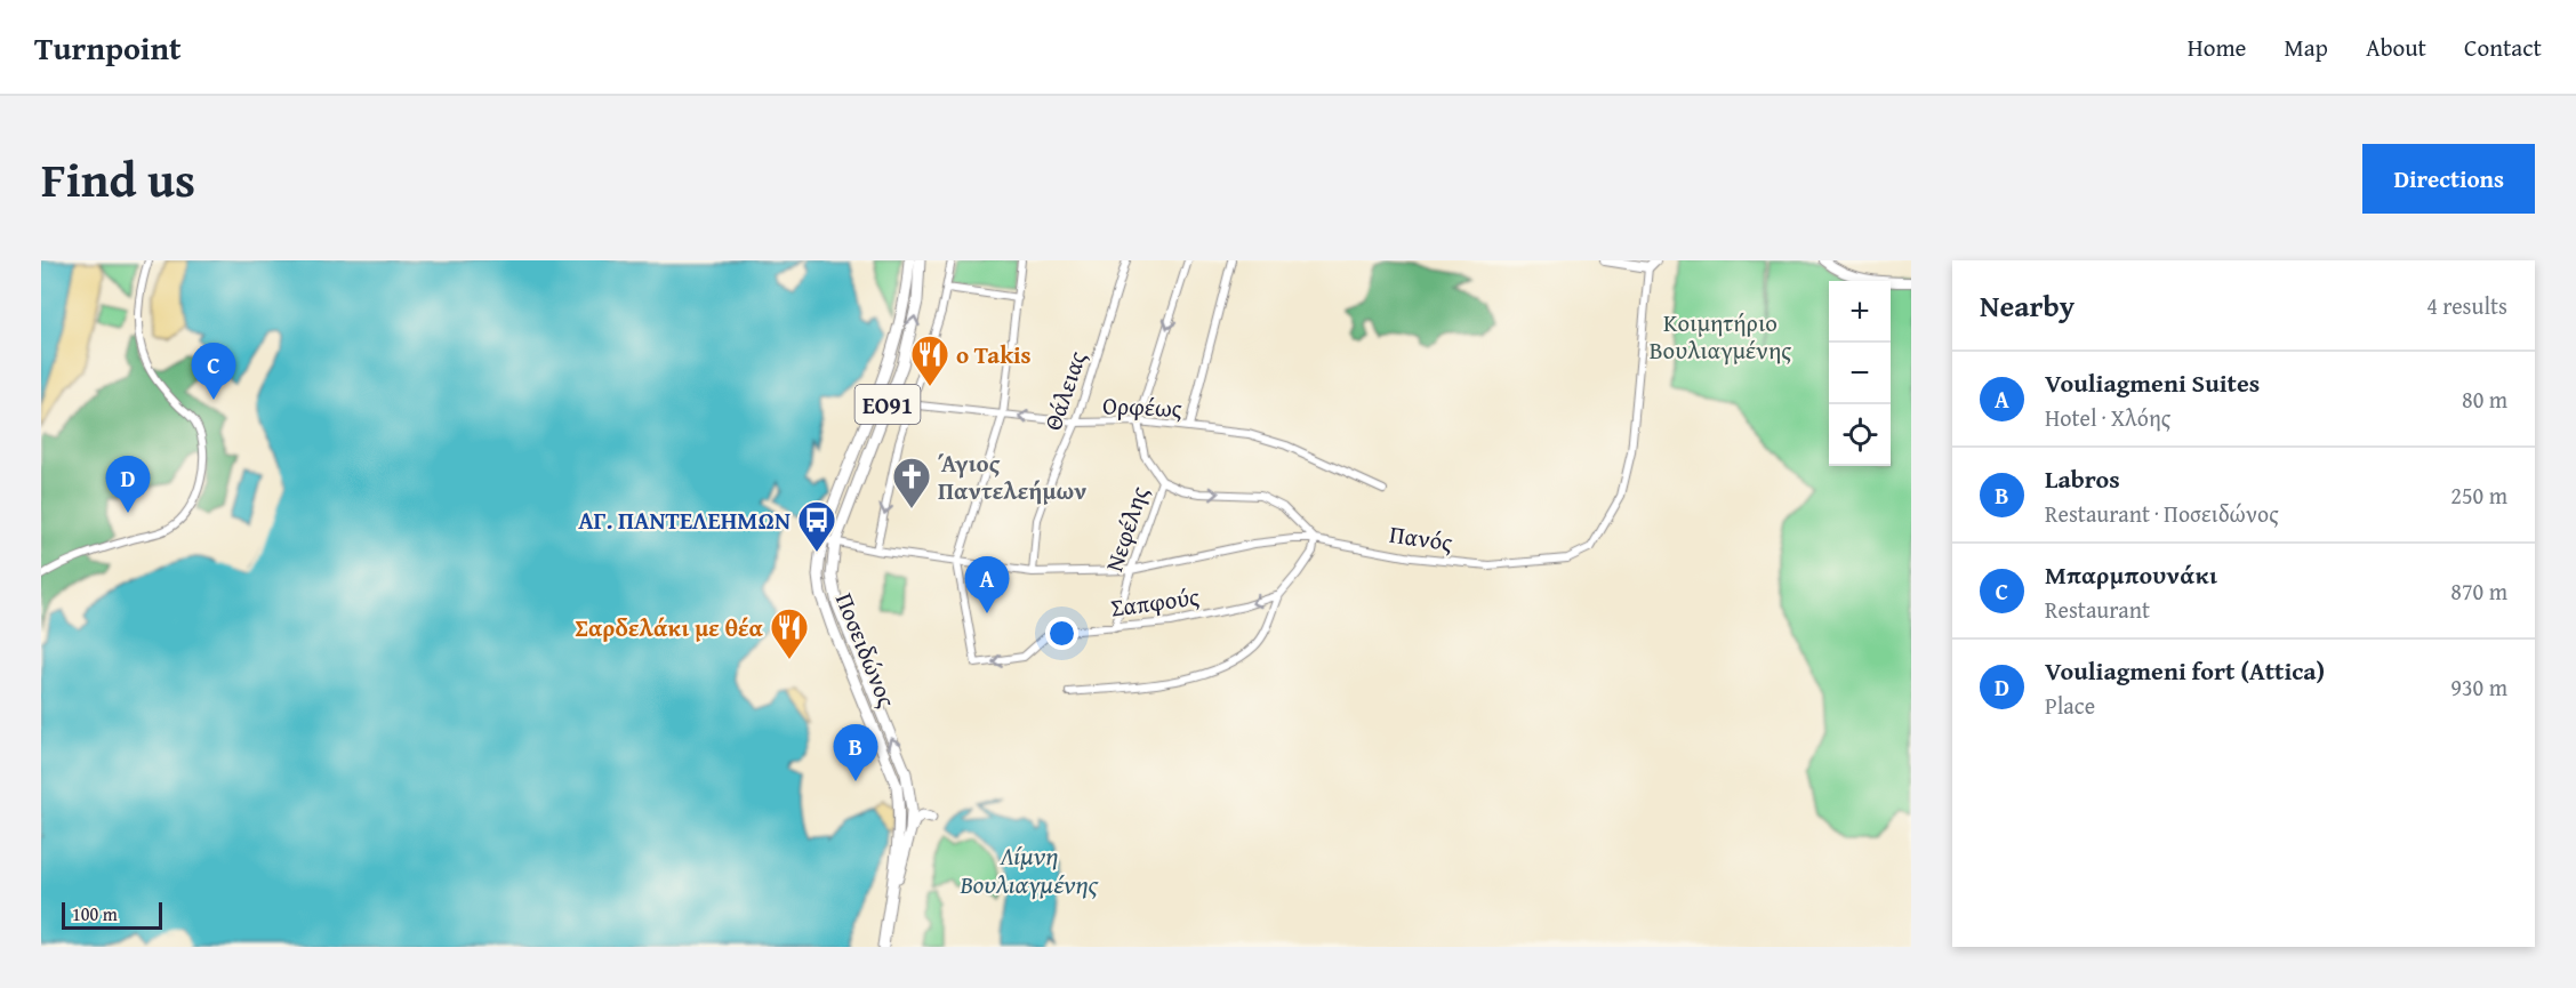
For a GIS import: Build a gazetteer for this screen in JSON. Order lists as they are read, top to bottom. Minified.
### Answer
{"streets":{"main road":["ΕΟ91","Ποσειδώνος"],"street":["Θάλειας","Ορφέως","Νεφέλης","Πανός","Σαπφούς"]},"crossings":[["Θάλειας","Ορφέως"],["Θάλειας","Πανός"],["Ορφέως","Ποσειδώνος"],["Νεφέλης","Πανός"],["Νεφέλης","Σαπφούς"],["Πανός","Σαπφούς"]],"water":["Λίμνη Βουλιαγμένης"],"parks":["Κοιμητήριο Βουλιαγμένης"],"places":{"restaurant":["o Takis","Σαρδελάκι με θέα"],"church":["Άγιος Παντελεήμων"],"bus stop":["ΑΓ. ΠΑΝΤΕΛΕΗΜΩΝ"]},"scale_bar":"100 m","page":{"header":"Turnpoint","nav":["Home","Map","About","Contact"],"title":"Find us","buttons":"Directions","heading":["Nearby","4 results"],"map_buttons":["+","−"],"pins":["C","D","A","B"],"list":[{"mark":"A","name":"Vouliagmeni Suites","note":"Hotel · Χλόης","value":"80 m"},{"mark":"B","name":"Labros","note":"Restaurant · Ποσειδώνος","value":"250 m"},{"mark":"C","name":"Μπαρμπουνάκι","note":"Restaurant","value":"870 m"},{"mark":"D","name":"Vouliagmeni fort (Attica)","note":"Place","value":"930 m"}],"scale":"100 m"}}
